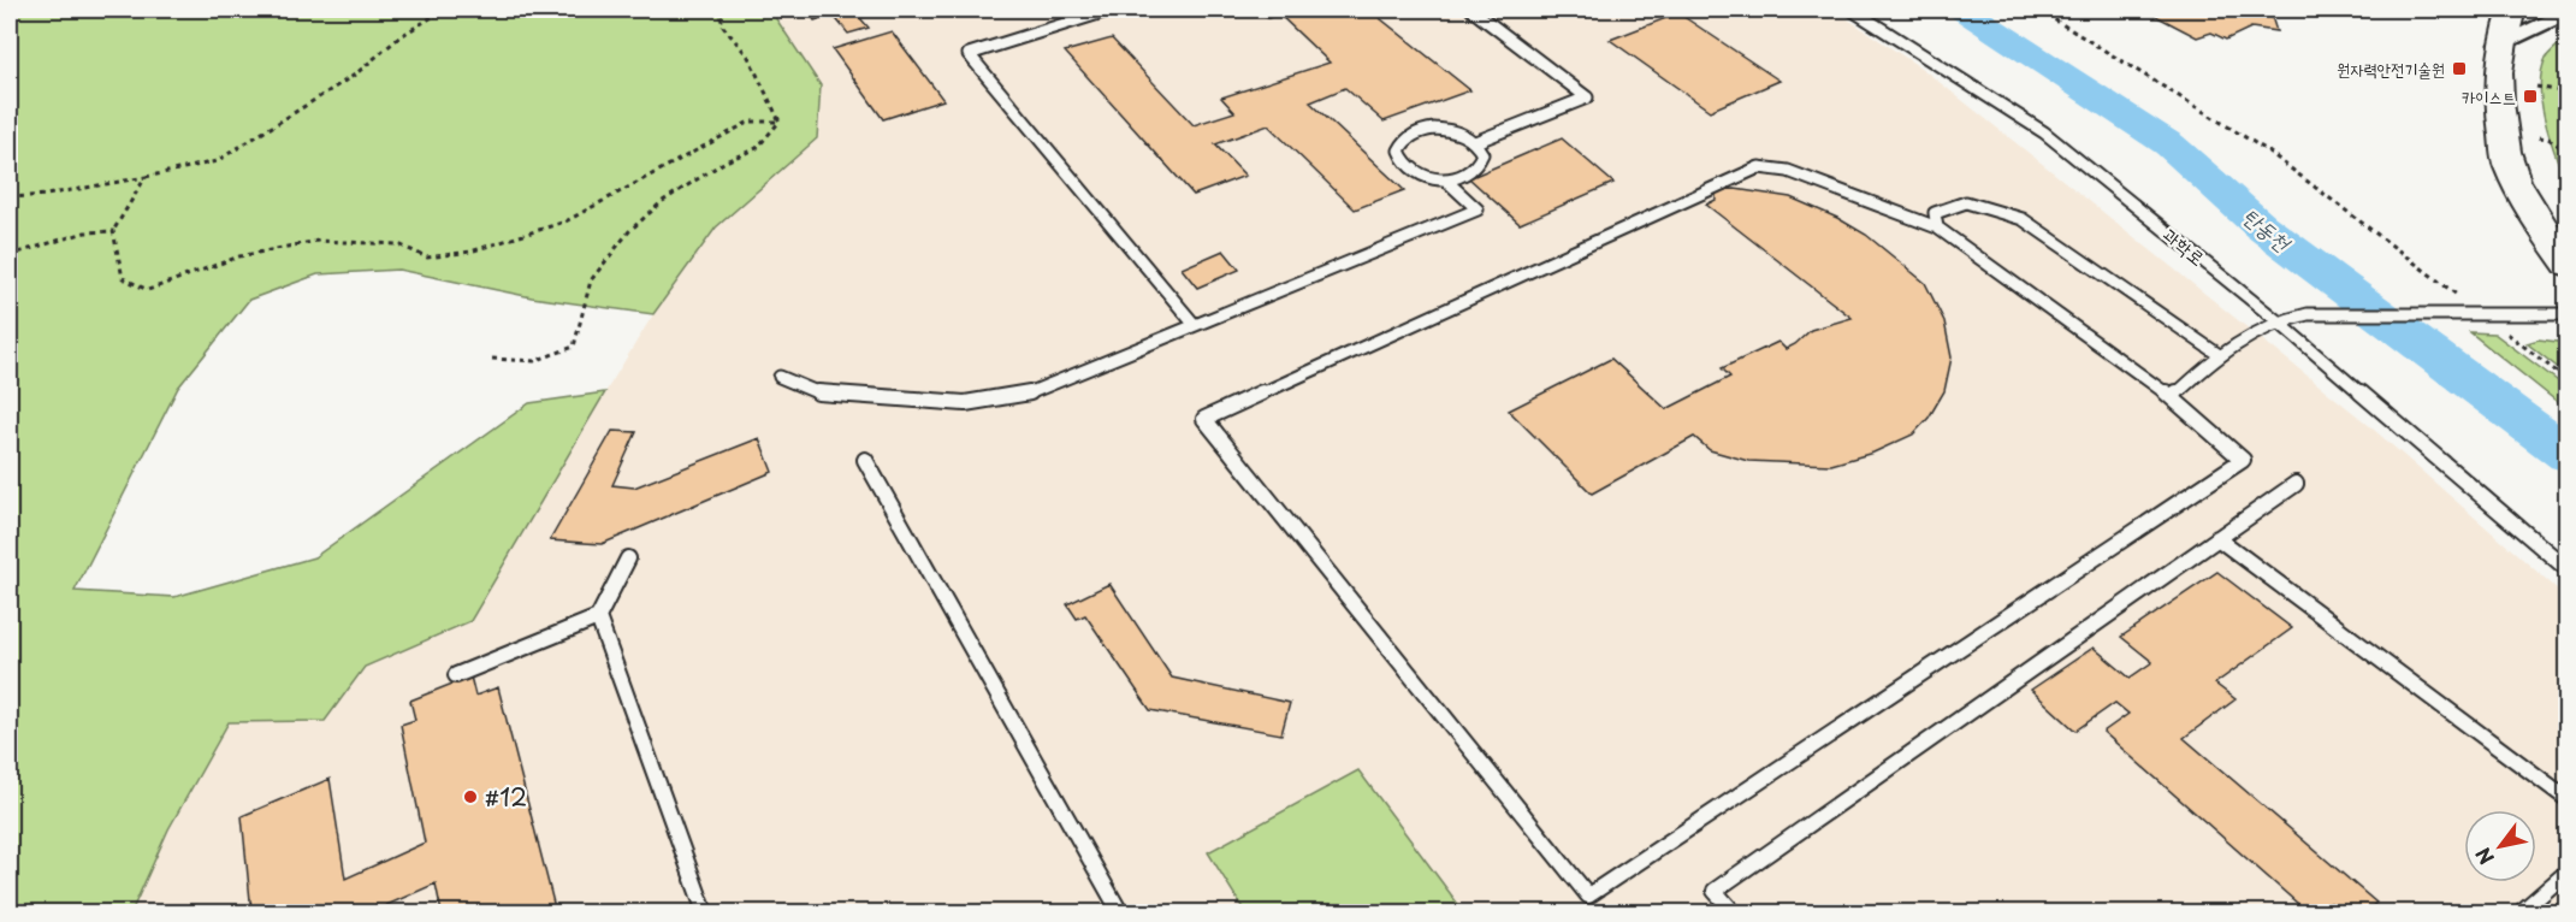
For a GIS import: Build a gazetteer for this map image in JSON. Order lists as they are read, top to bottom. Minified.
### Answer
{"streets":{"lane":["과학로"]},"water":["탄동천"],"places":{"transit":["원자력안전기술원","카이스트"],"other":["#12"]},"north":"bottom left"}
